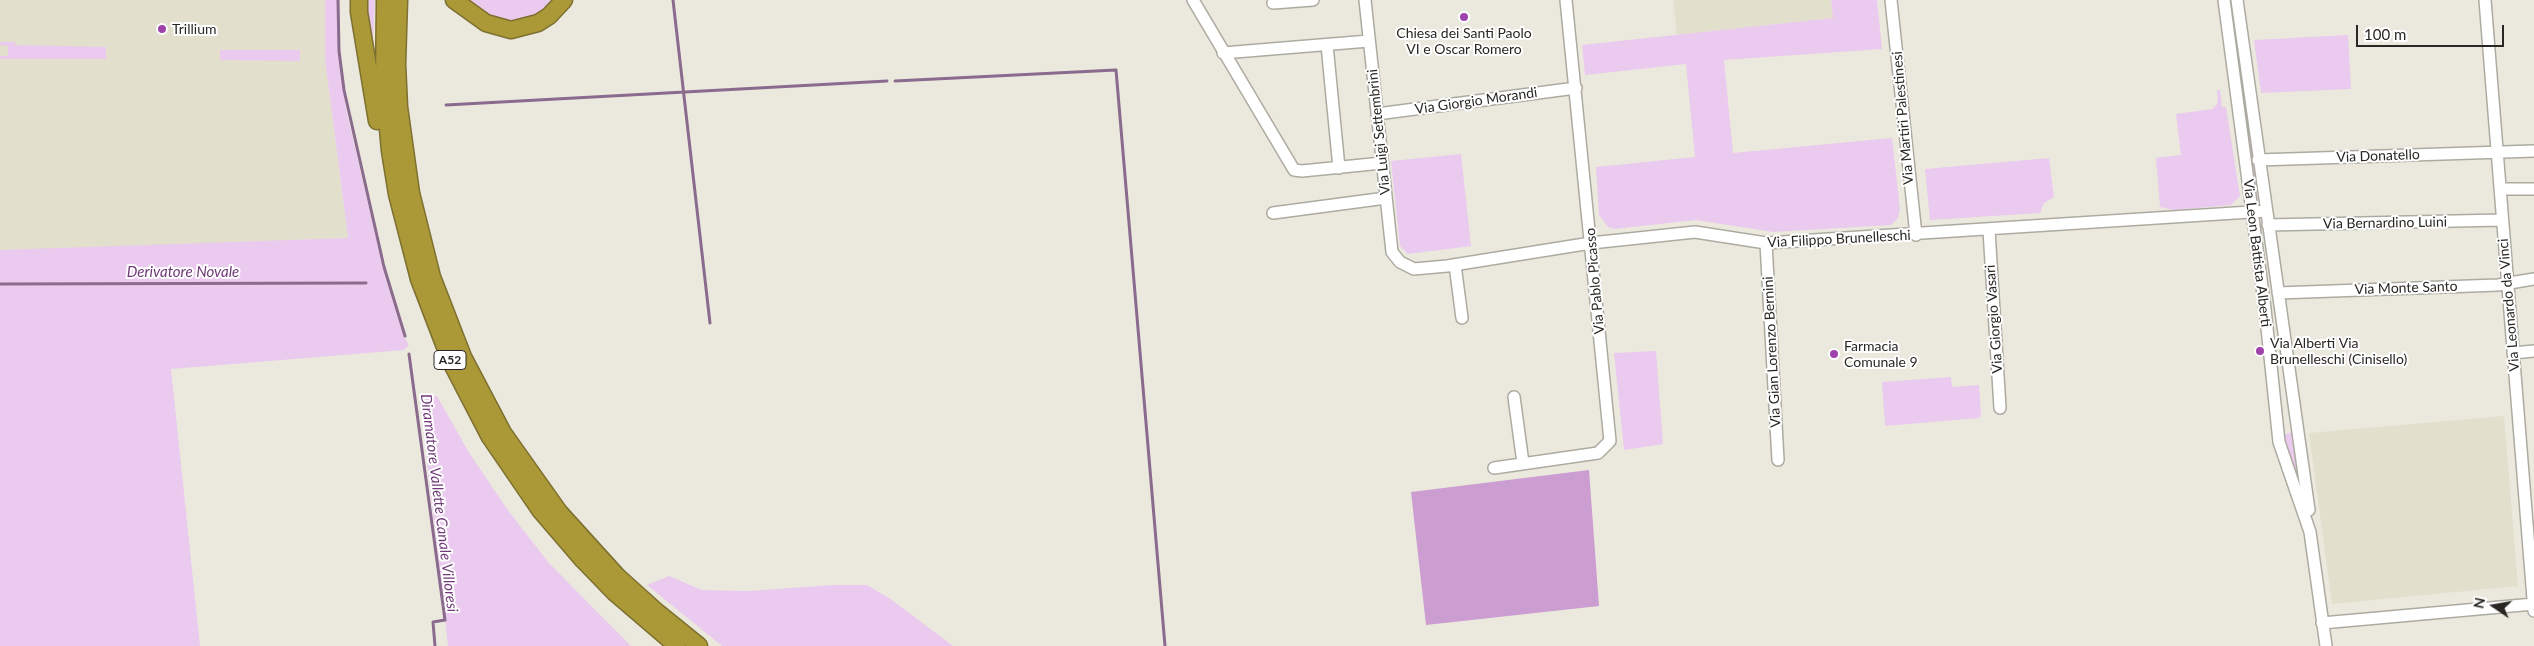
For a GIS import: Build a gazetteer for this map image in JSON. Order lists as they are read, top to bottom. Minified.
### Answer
{"streets":{"highway":["A52"],"street":["Via Giorgio Morandi","Via Martiri Palestinesi","Via Luigi Settembrini","Via Donatello","Via Bernardino Luini","Via Filippo Brunelleschi","Via Leon Battista Alberti","Via Pablo Picasso","Via Monte Santo","Via Leonardo da Vinci","Via Giorgio Vasari","Via Gian Lorenzo Bernini"]},"crossings":[["Via Giorgio Morandi","Via Luigi Settembrini"],["Via Giorgio Morandi","Via Pablo Picasso"],["Via Martiri Palestinesi","Via Filippo Brunelleschi"],["Via Luigi Settembrini","Via Filippo Brunelleschi"],["Via Donatello","Via Leon Battista Alberti"],["Via Donatello","Via Leonardo da Vinci"],["Via Bernardino Luini","Via Leon Battista Alberti"],["Via Bernardino Luini","Via Leonardo da Vinci"],["Via Filippo Brunelleschi","Via Leon Battista Alberti"],["Via Filippo Brunelleschi","Via Pablo Picasso"],["Via Filippo Brunelleschi","Via Giorgio Vasari"],["Via Filippo Brunelleschi","Via Gian Lorenzo Bernini"],["Via Leon Battista Alberti","Via Monte Santo"],["Via Monte Santo","Via Leonardo da Vinci"]],"water":["Derivatore Novale","Diramatore Vallette Canale Villoresi"],"places":["Chiesa dei Santi Paolo VI e Oscar Romero","Trillium","Via Alberti Via Brunelleschi (Cinisello)","Farmacia Comunale 9"],"scale_bar":"100 m","north":"left"}
